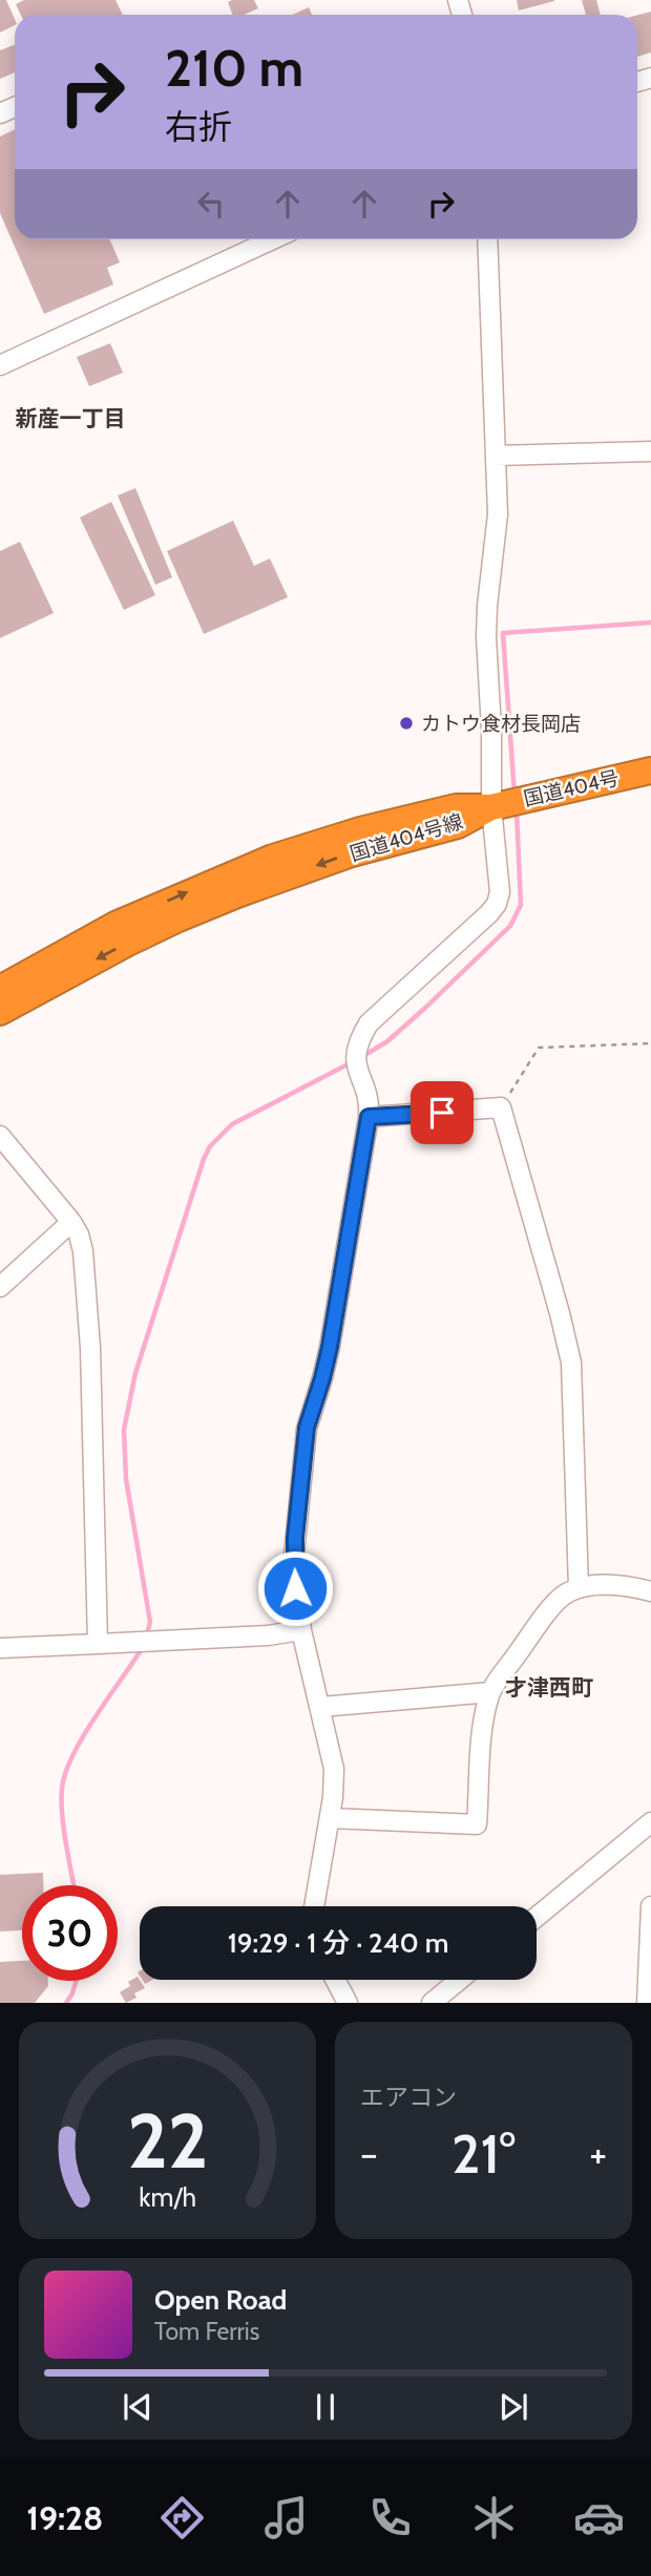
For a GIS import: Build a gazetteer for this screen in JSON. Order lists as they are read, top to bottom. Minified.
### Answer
{"streets":{"highway":["国道404号","国道404号線"]},"crossings":[["国道404号","国道404号線"]],"districts":["新産一丁目","才津西町"],"places":["カトウ食材長岡店"],"page":{"turn":["210 m","右折"],"limit":"30","trip":"19:29 · 1 分 · 240 m","tile":"エアコン","heat":["−","21°","+"],"song":["Open Road","Tom Ferris"],"tabs":"19:28","gauge":["22","km/h"]}}
